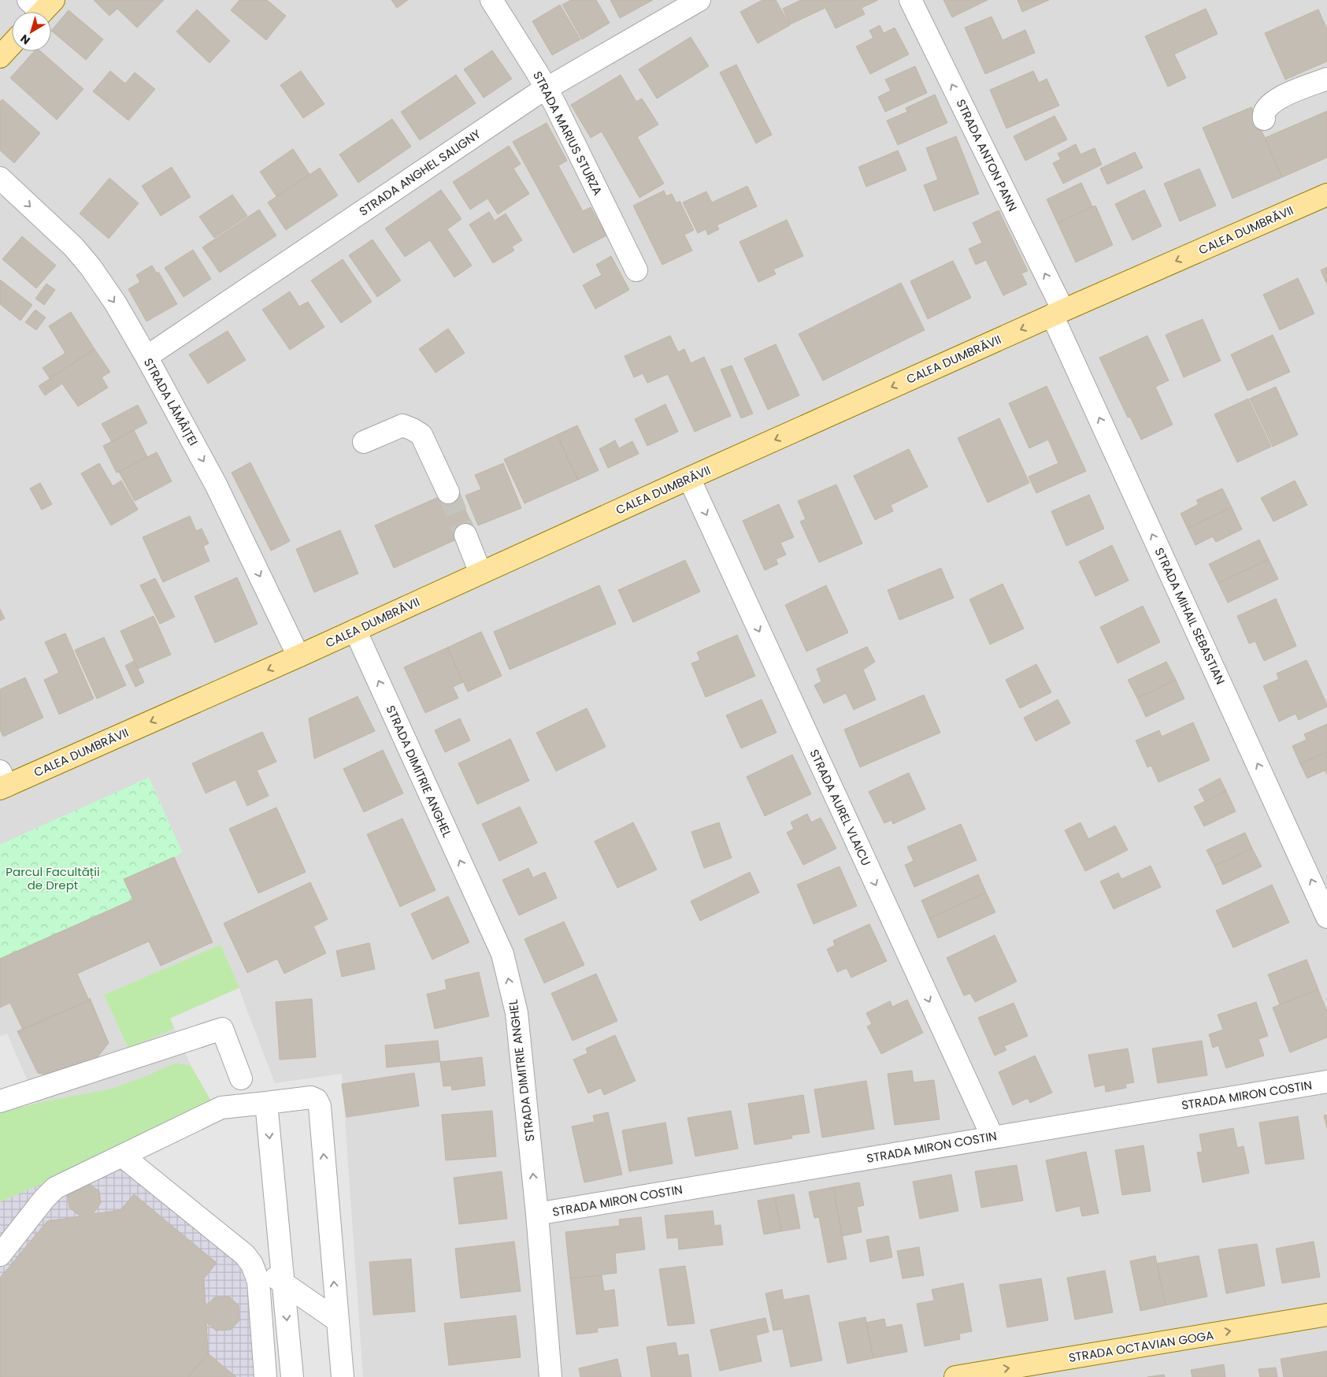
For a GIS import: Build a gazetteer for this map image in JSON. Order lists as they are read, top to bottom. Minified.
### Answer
{"streets":{"main road":["CALEA DUMBRĂVII","STRADA OCTAVIAN GOGA"],"street":["STRADA MARIUS STURZA","STRADA ANTON PANN","STRADA ANGHEL SALIGNY","STRADA LĂMÂIȚEI","STRADA MIHAIL SEBASTIAN","STRADA DIMITRIE ANGHEL","STRADA AUREL VLAICU","STRADA MIRON COSTIN"]},"crossings":[["STRADA MARIUS STURZA","STRADA ANGHEL SALIGNY"],["STRADA ANTON PANN","CALEA DUMBRĂVII"],["STRADA ANTON PANN","STRADA MIHAIL SEBASTIAN"],["STRADA ANGHEL SALIGNY","STRADA LĂMÂIȚEI"],["CALEA DUMBRĂVII","STRADA LĂMÂIȚEI"],["CALEA DUMBRĂVII","STRADA MIHAIL SEBASTIAN"],["CALEA DUMBRĂVII","STRADA DIMITRIE ANGHEL"],["CALEA DUMBRĂVII","STRADA AUREL VLAICU"],["STRADA DIMITRIE ANGHEL","STRADA MIRON COSTIN"],["STRADA AUREL VLAICU","STRADA MIRON COSTIN"]],"one_way":["STRADA ANTON PANN","CALEA DUMBRĂVII","STRADA LĂMÂIȚEI","STRADA MIHAIL SEBASTIAN","STRADA DIMITRIE ANGHEL","STRADA AUREL VLAICU","STRADA OCTAVIAN GOGA"],"parks":["Parcul Facultății de Drept"],"north":"bottom left"}
